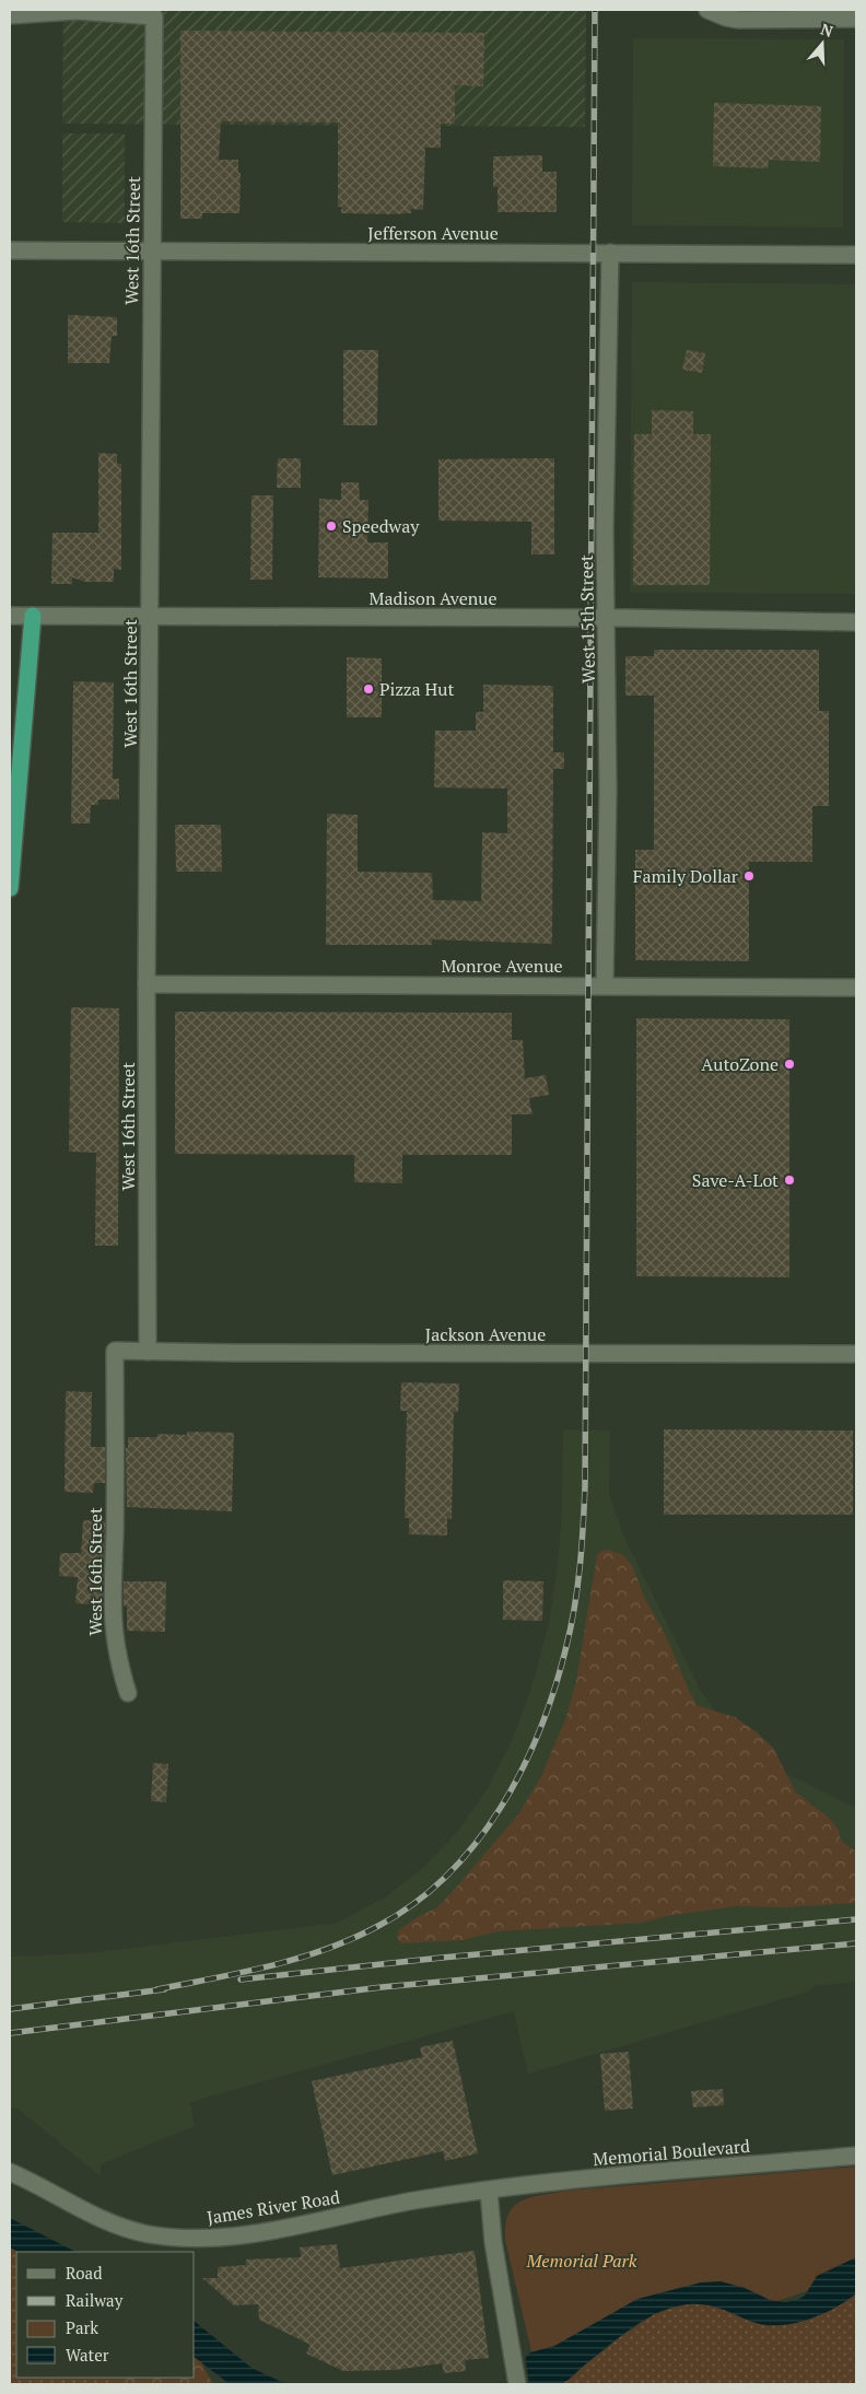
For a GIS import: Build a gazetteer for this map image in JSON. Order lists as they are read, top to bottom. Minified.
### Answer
{"streets":{"street":["Jefferson Avenue","West 16th Street","Madison Avenue","West 15th Street","Monroe Avenue","Jackson Avenue","Memorial Boulevard","James River Road"]},"crossings":[["Jefferson Avenue","West 16th Street"],["Jefferson Avenue","West 15th Street"],["West 16th Street","Madison Avenue"],["West 16th Street","Monroe Avenue"],["West 16th Street","Jackson Avenue"],["Madison Avenue","West 15th Street"],["West 15th Street","Monroe Avenue"],["Memorial Boulevard","James River Road"]],"parks":["Memorial Park"],"places":["Speedway","Pizza Hut","Family Dollar","AutoZone","Save-A-Lot"],"legend":["Road","Railway","Park","Water"],"north":"top"}
